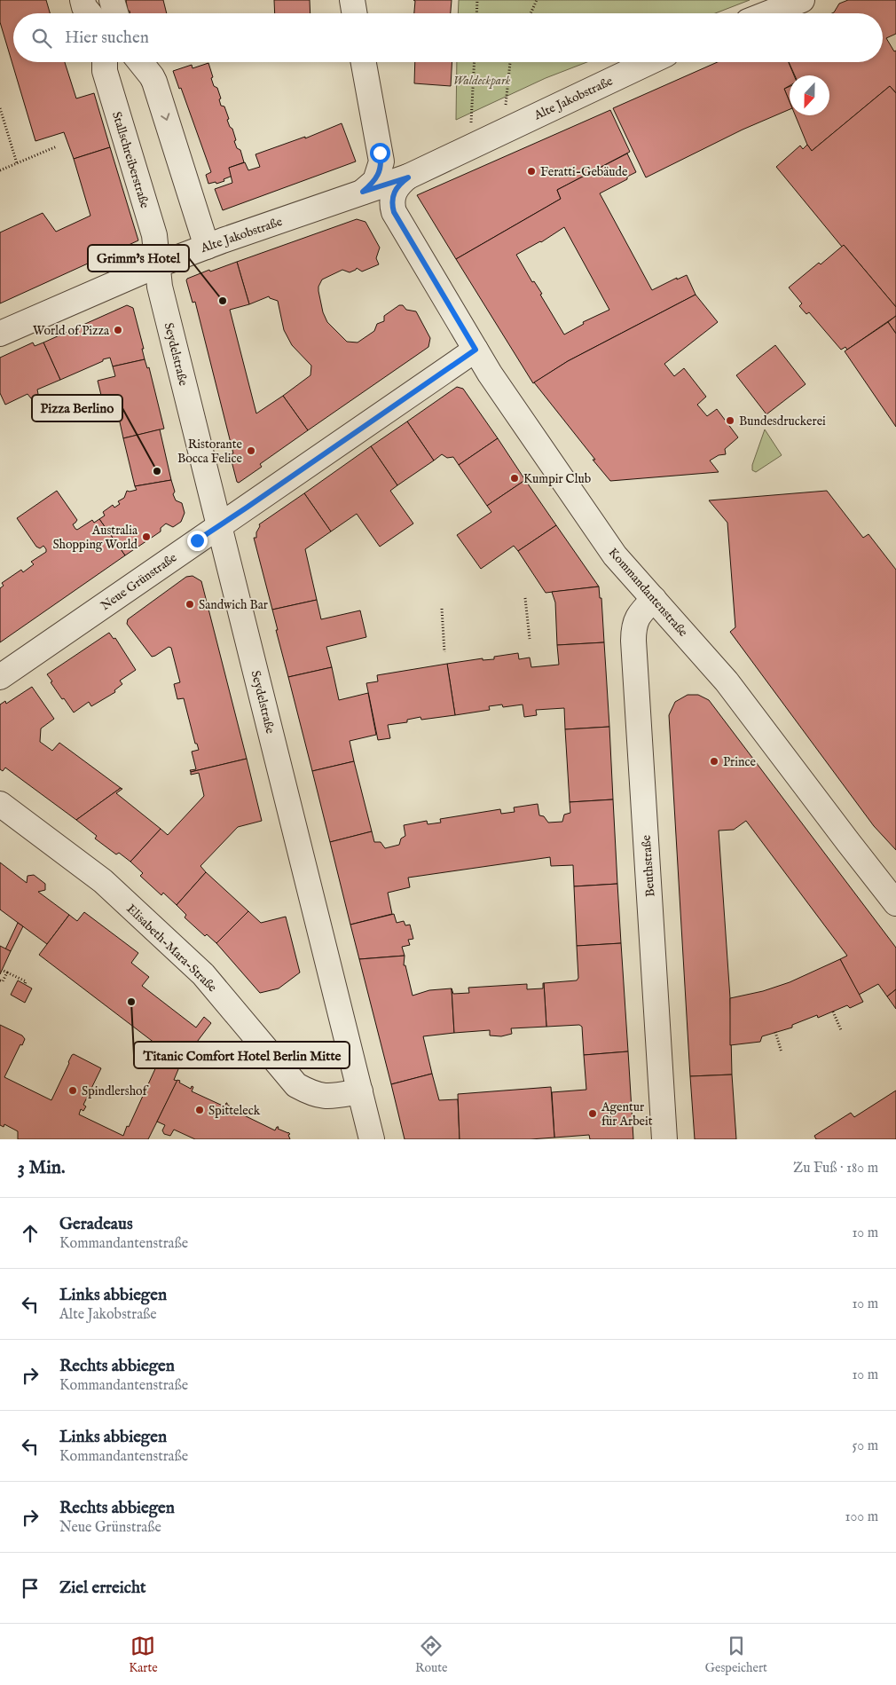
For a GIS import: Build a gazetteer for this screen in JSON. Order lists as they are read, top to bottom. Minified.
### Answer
{"streets":{"street":["Alte Jakobstraße","Stallschreiberstraße","Seydelstraße","Neue Grünstraße","Kommandantenstraße","Beuthstraße","Elisabeth-Mara-Straße"]},"crossings":[["Alte Jakobstraße","Stallschreiberstraße"],["Alte Jakobstraße","Seydelstraße"],["Alte Jakobstraße","Kommandantenstraße"],["Stallschreiberstraße","Seydelstraße"],["Seydelstraße","Neue Grünstraße"],["Seydelstraße","Elisabeth-Mara-Straße"],["Neue Grünstraße","Kommandantenstraße"],["Kommandantenstraße","Beuthstraße"]],"parks":["Waldeckpark"],"places":["Feratti-Gebäude","Grimm's Hotel","World of Pizza","Bundesdruckerei","Ristorante Bocca Felice","Pizza Berlino","Kumpir Club","Australia Shopping World","Sandwich Bar","Prince","Titanic Comfort Hotel Berlin Mitte","Spindlershof","Spitteleck","Agentur für Arbeit"],"north":"bottom","page":{"search":"Hier suchen","heading":["3 Min.","Zu Fuß · 180 m"],"list":[["Geradeaus","Kommandantenstraße","10 m"],["Links abbiegen","Alte Jakobstraße","10 m"],["Rechts abbiegen","Kommandantenstraße","10 m"],["Links abbiegen","Kommandantenstraße","50 m"],["Rechts abbiegen","Neue Grünstraße","100 m"],"Ziel erreicht"],"nav":["Karte","Route","Gespeichert"]}}
